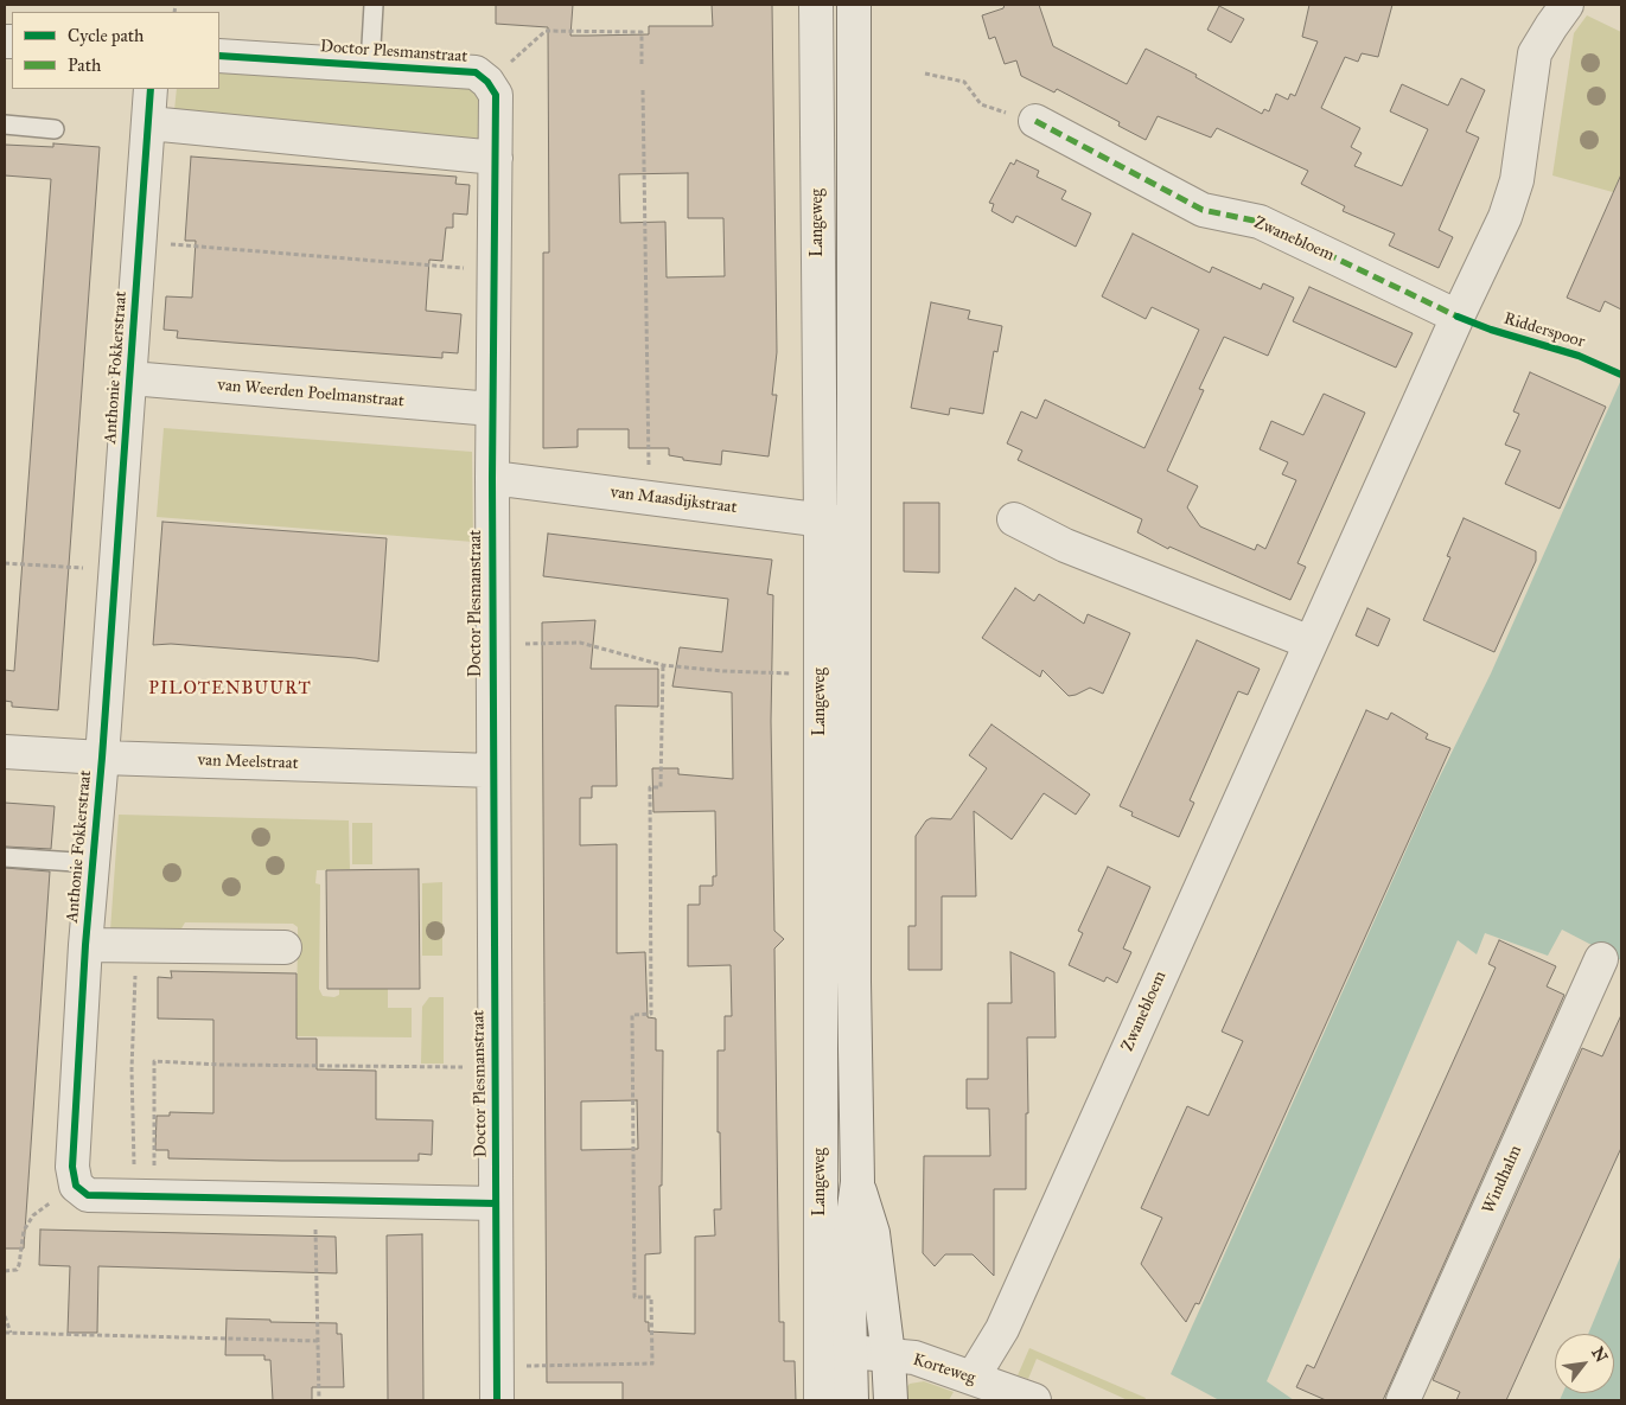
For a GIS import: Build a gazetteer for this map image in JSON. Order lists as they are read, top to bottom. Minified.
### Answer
{"streets":{"street":["Doctor Plesmanstraat","Langeweg","Zwanebloem","Anthonie Fokkerstraat","van Weerden Poelmanstraat","van Maasdijkstraat","van Meelstraat","Windhalm","Korteweg"],"cycle path":["Ridderspoor"]},"crossings":[["Doctor Plesmanstraat","van Weerden Poelmanstraat"],["Doctor Plesmanstraat","van Maasdijkstraat"],["Doctor Plesmanstraat","van Meelstraat"],["Langeweg","van Maasdijkstraat"],["Langeweg","Korteweg"],["Zwanebloem","Korteweg"],["Anthonie Fokkerstraat","van Weerden Poelmanstraat"],["Anthonie Fokkerstraat","van Meelstraat"]],"districts":["PILOTENBUURT"],"legend":["Cycle path","Path"],"north":"top right"}
